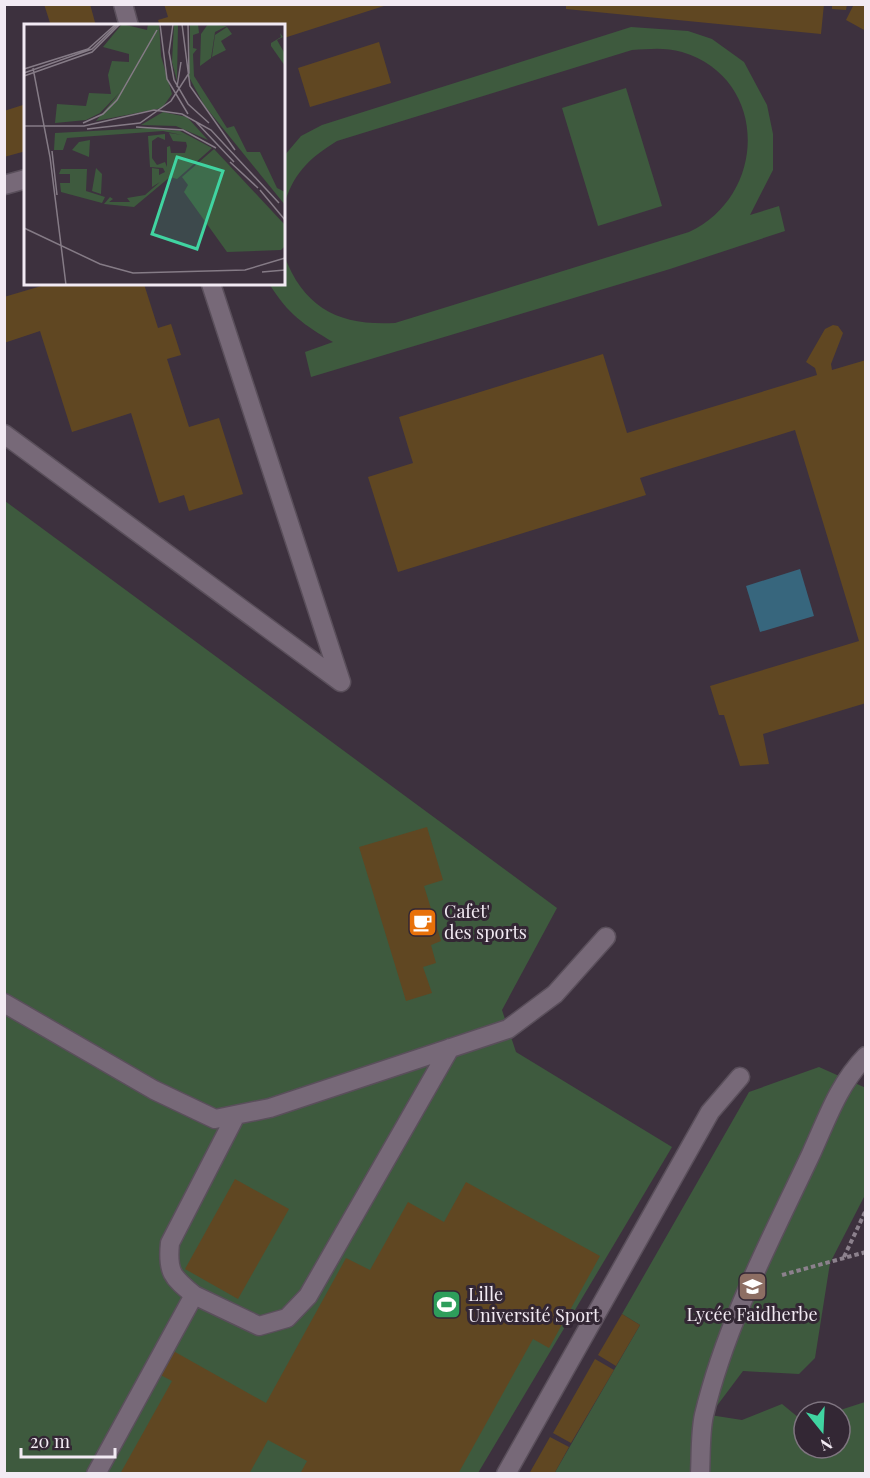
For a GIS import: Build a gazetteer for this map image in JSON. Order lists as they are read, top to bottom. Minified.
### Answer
{"places":{"cafe":["Cafet' des sports"],"school or university":["Lycée Faidherbe"],"sports":["Lille Université Sport"]},"scale_bar":"20 m","north":"bottom"}
